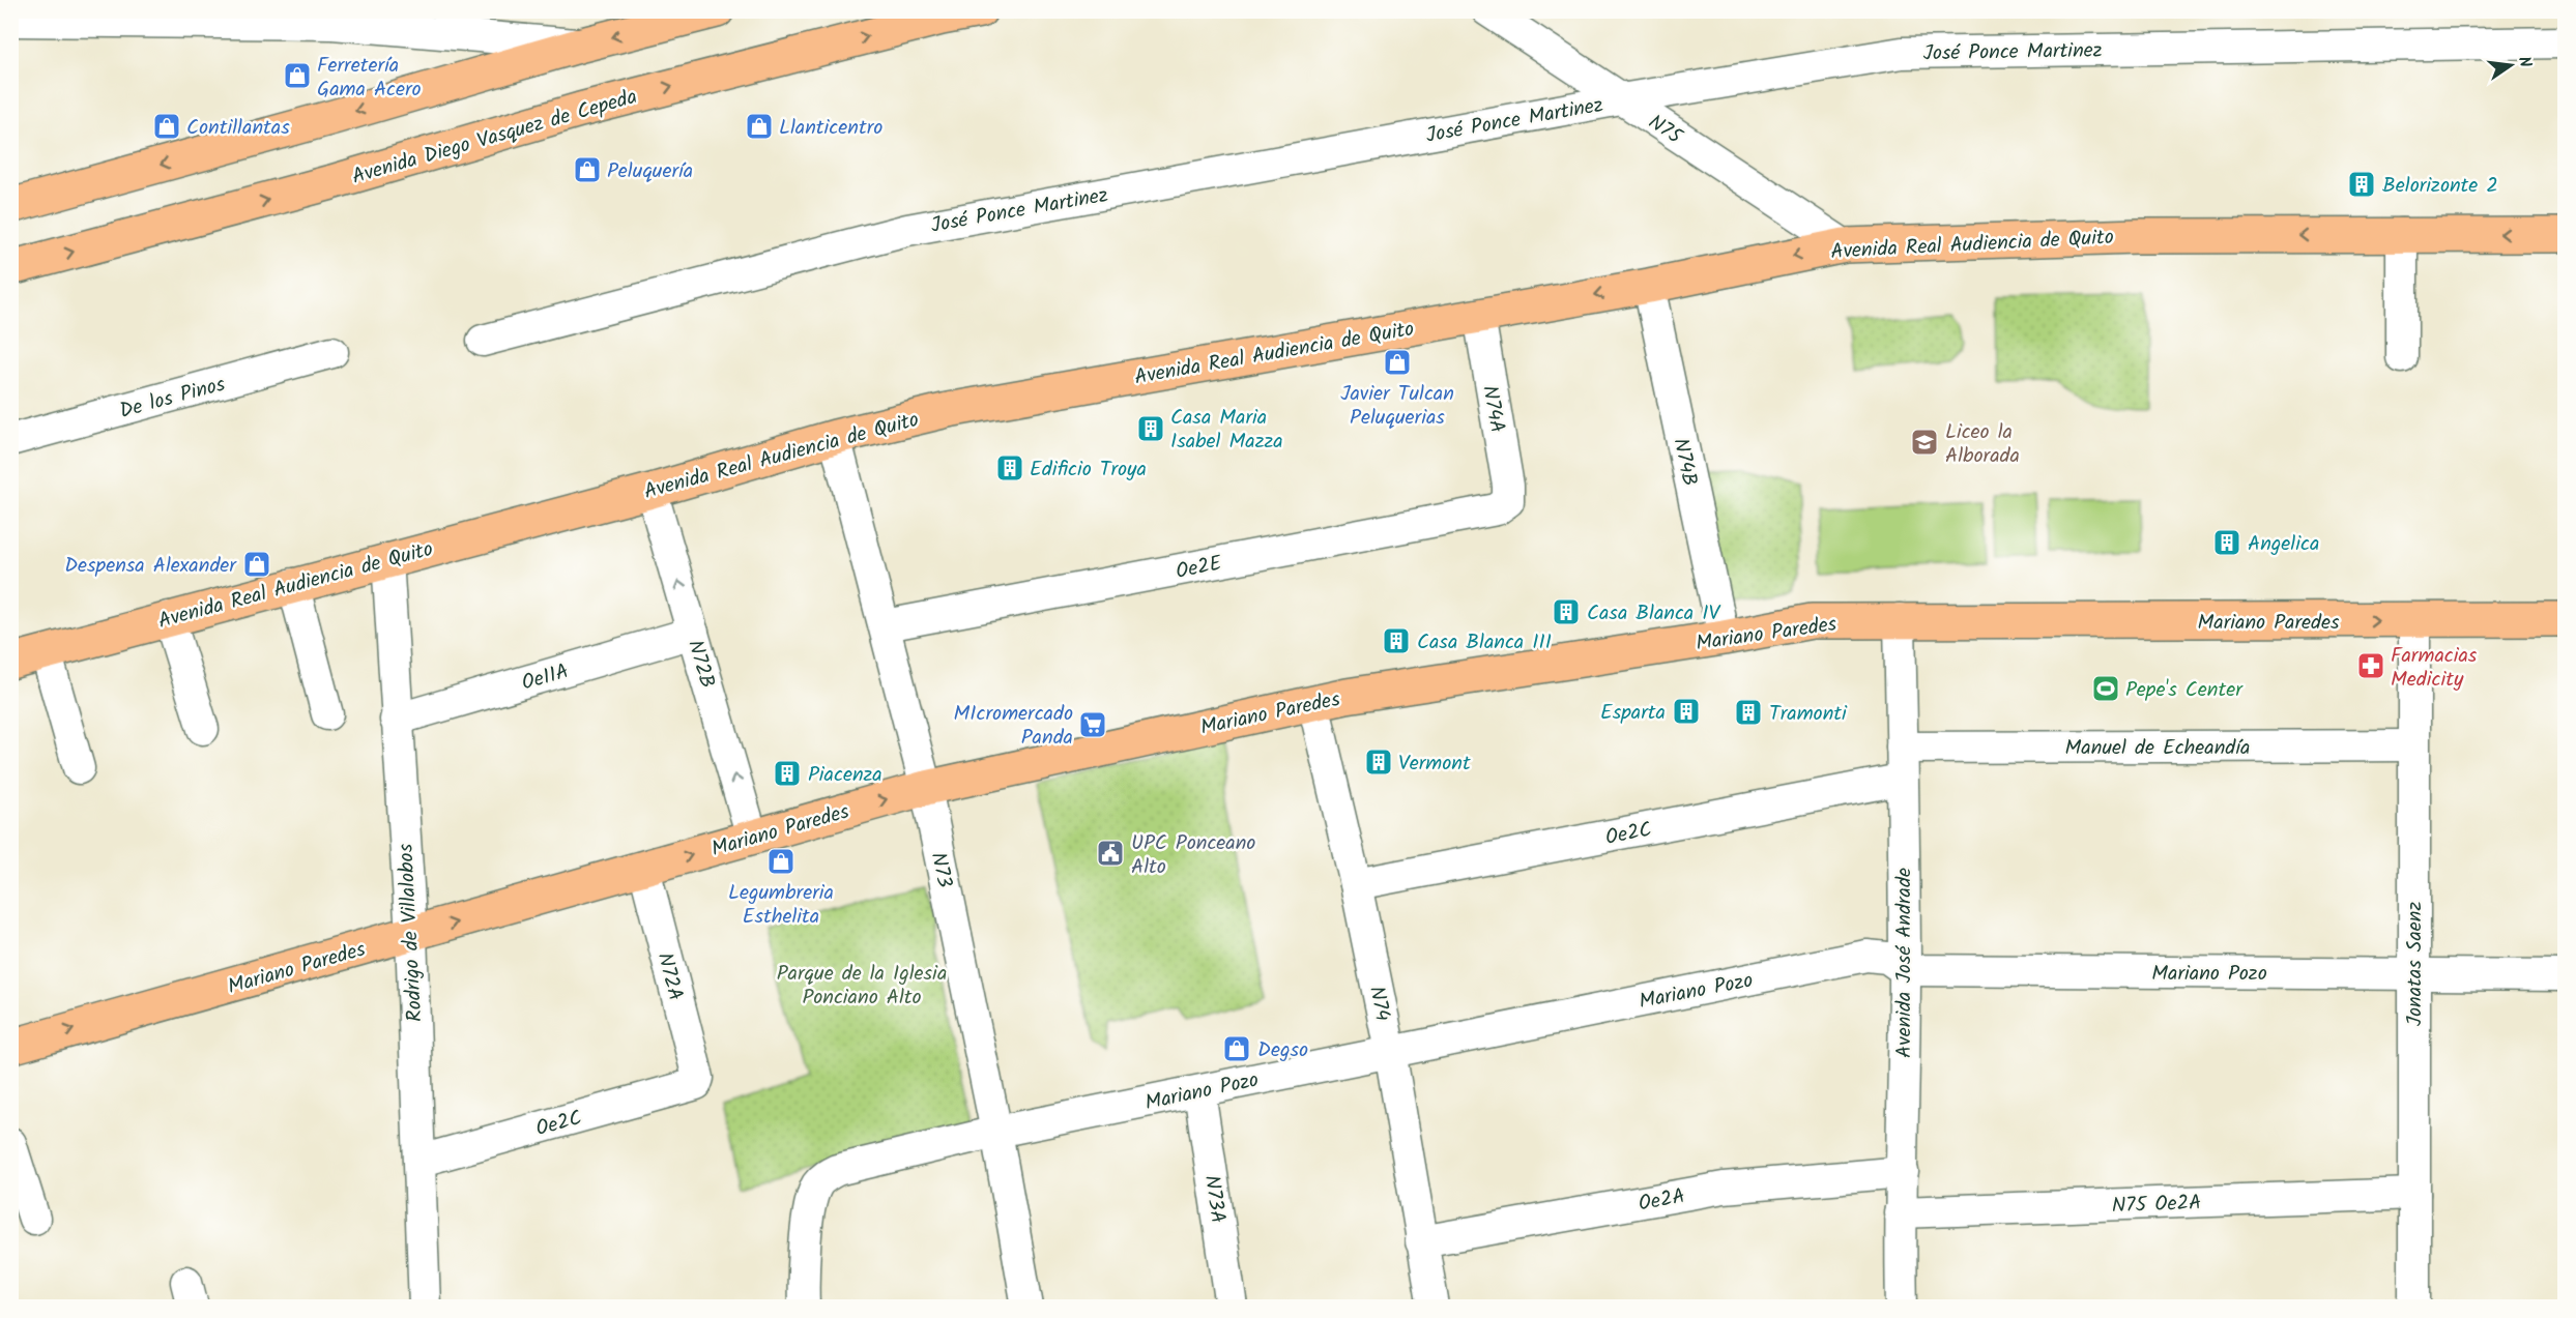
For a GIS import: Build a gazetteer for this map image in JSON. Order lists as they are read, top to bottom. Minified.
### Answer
{"streets":{"main road":["Avenida Diego Vasquez de Cepeda","Avenida Real Audiencia de Quito","Mariano Paredes"],"street":["José Ponce Martinez","N75","De los Pinos","N74A","N74B","Oe2E","N72B","Oe11A","Manuel de Echeandía","Oe2C","N73","Rodrigo de Villalobos","Avenida José Andrade","Jonatas Saenz","Mariano Pozo","N72A","N74","N73A","Oe2A","N75 Oe2A"]},"crossings":[["José Ponce Martinez","N75"],["N75","Avenida Real Audiencia de Quito"],["Avenida Real Audiencia de Quito","N74A"],["Avenida Real Audiencia de Quito","N74B"],["Avenida Real Audiencia de Quito","N72B"],["Avenida Real Audiencia de Quito","N73"],["Avenida Real Audiencia de Quito","Rodrigo de Villalobos"],["N74A","Oe2E"],["N74B","Mariano Paredes"],["Oe2E","N73"],["Mariano Paredes","N72B"],["Mariano Paredes","N73"],["Mariano Paredes","Rodrigo de Villalobos"],["Mariano Paredes","Avenida José Andrade"],["Mariano Paredes","Jonatas Saenz"],["Mariano Paredes","N72A"],["Mariano Paredes","N74"],["N72B","Oe11A"],["Oe11A","Rodrigo de Villalobos"],["Manuel de Echeandía","Avenida José Andrade"],["Manuel de Echeandía","Jonatas Saenz"],["Oe2C","Rodrigo de Villalobos"],["Oe2C","Avenida José Andrade"],["Oe2C","N72A"],["Oe2C","N74"],["N73","Mariano Pozo"],["Avenida José Andrade","Mariano Pozo"],["Avenida José Andrade","Oe2A"],["Avenida José Andrade","N75 Oe2A"],["Jonatas Saenz","Mariano Pozo"],["Jonatas Saenz","N75 Oe2A"],["Mariano Pozo","N74"],["Mariano Pozo","N73A"],["N74","Oe2A"]],"one_way":["Avenida Real Audiencia de Quito","Mariano Paredes","N72B"],"parks":["Parque de la Iglesia Ponciano Alto"],"places":{"shop":["Ferretería Gama Acero","Contillantas","Llanticentro","Peluquería","Javier Tulcan Peluquerias","Despensa Alexander","Legumbreria Esthelita","Degso"],"building":["Belorizonte 2","Casa Maria Isabel Mazza","Edificio Troya","Angelica","Casa Blanca IV","Casa Blanca III","Esparta","Tramonti","Vermont","Piacenza"],"school or university":["Liceo la Alborada"],"pharmacy":["Farmacias Medicity"],"sports":["Pepe's Center"],"supermarket":["MIcromercado Panda"],"public building":["UPC Ponceano Alto"]},"north":"right"}
